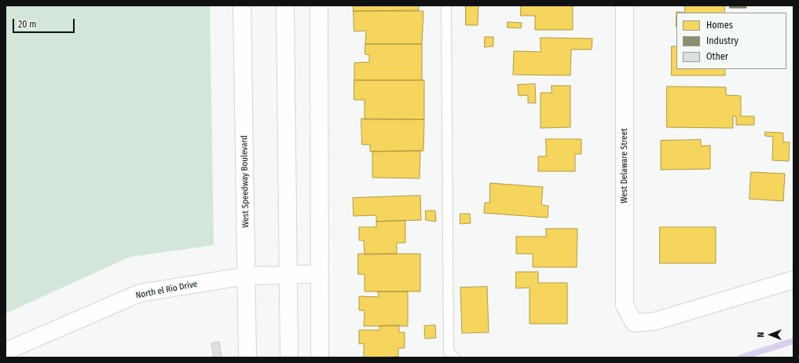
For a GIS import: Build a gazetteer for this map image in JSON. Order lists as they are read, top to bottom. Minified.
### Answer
{"streets":{"street":["West Delaware Street","West Speedway Boulevard","North el Rio Drive"]},"crossings":[["West Speedway Boulevard","North el Rio Drive"]],"legend":["Homes","Industry","Other"],"scale_bar":"20 m","north":"left"}
